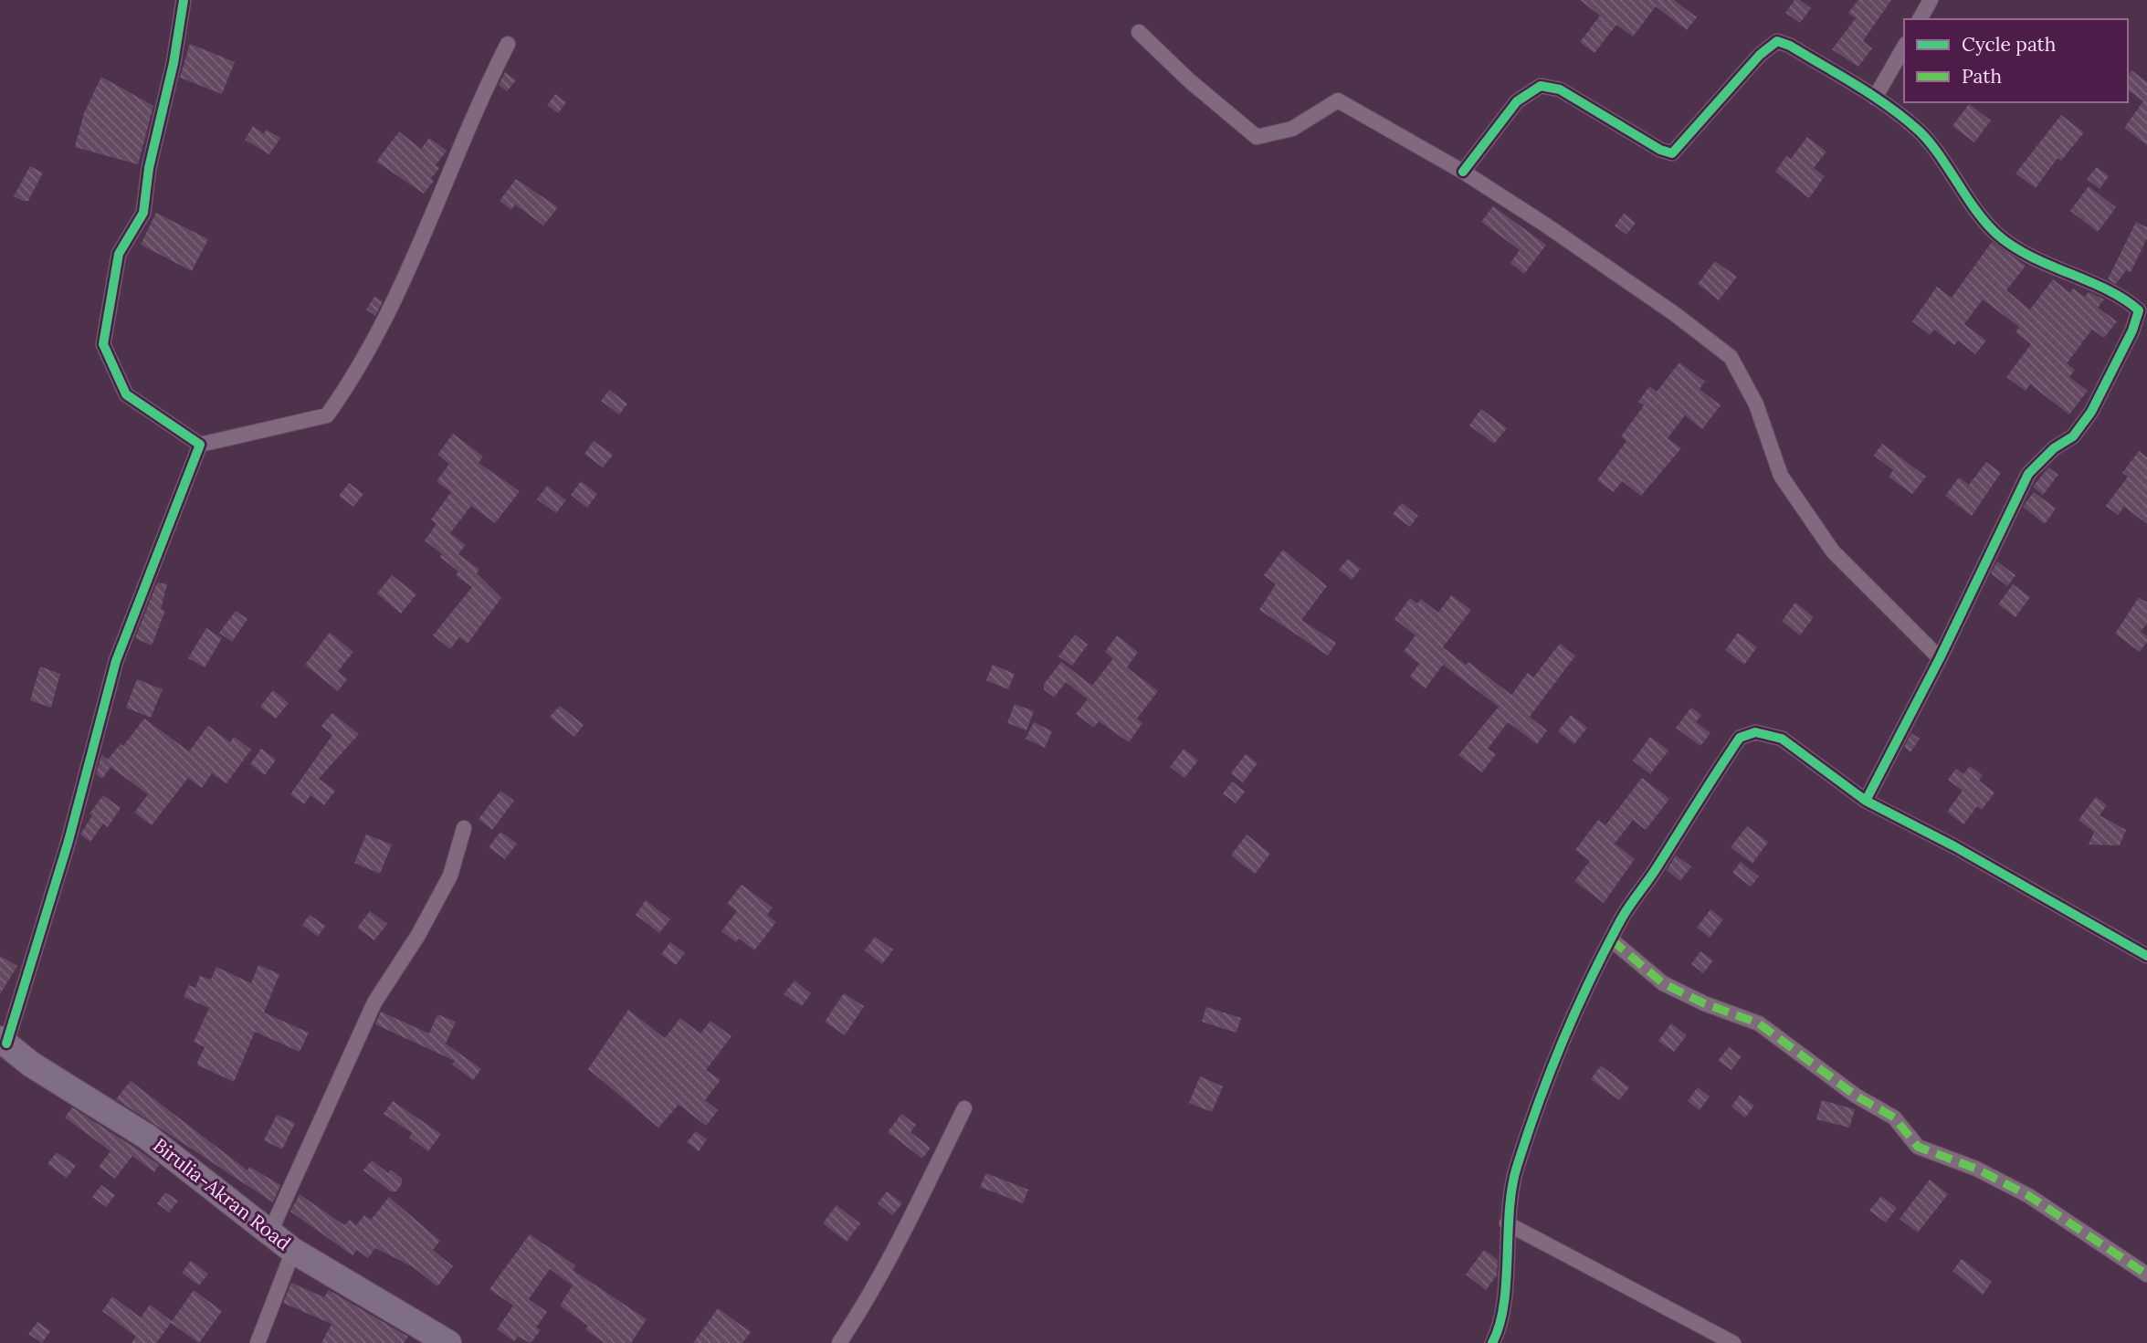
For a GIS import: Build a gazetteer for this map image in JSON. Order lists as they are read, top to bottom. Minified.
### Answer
{"streets":{"highway":["Birulia-Akran Road"]},"legend":["Cycle path","Path"]}
